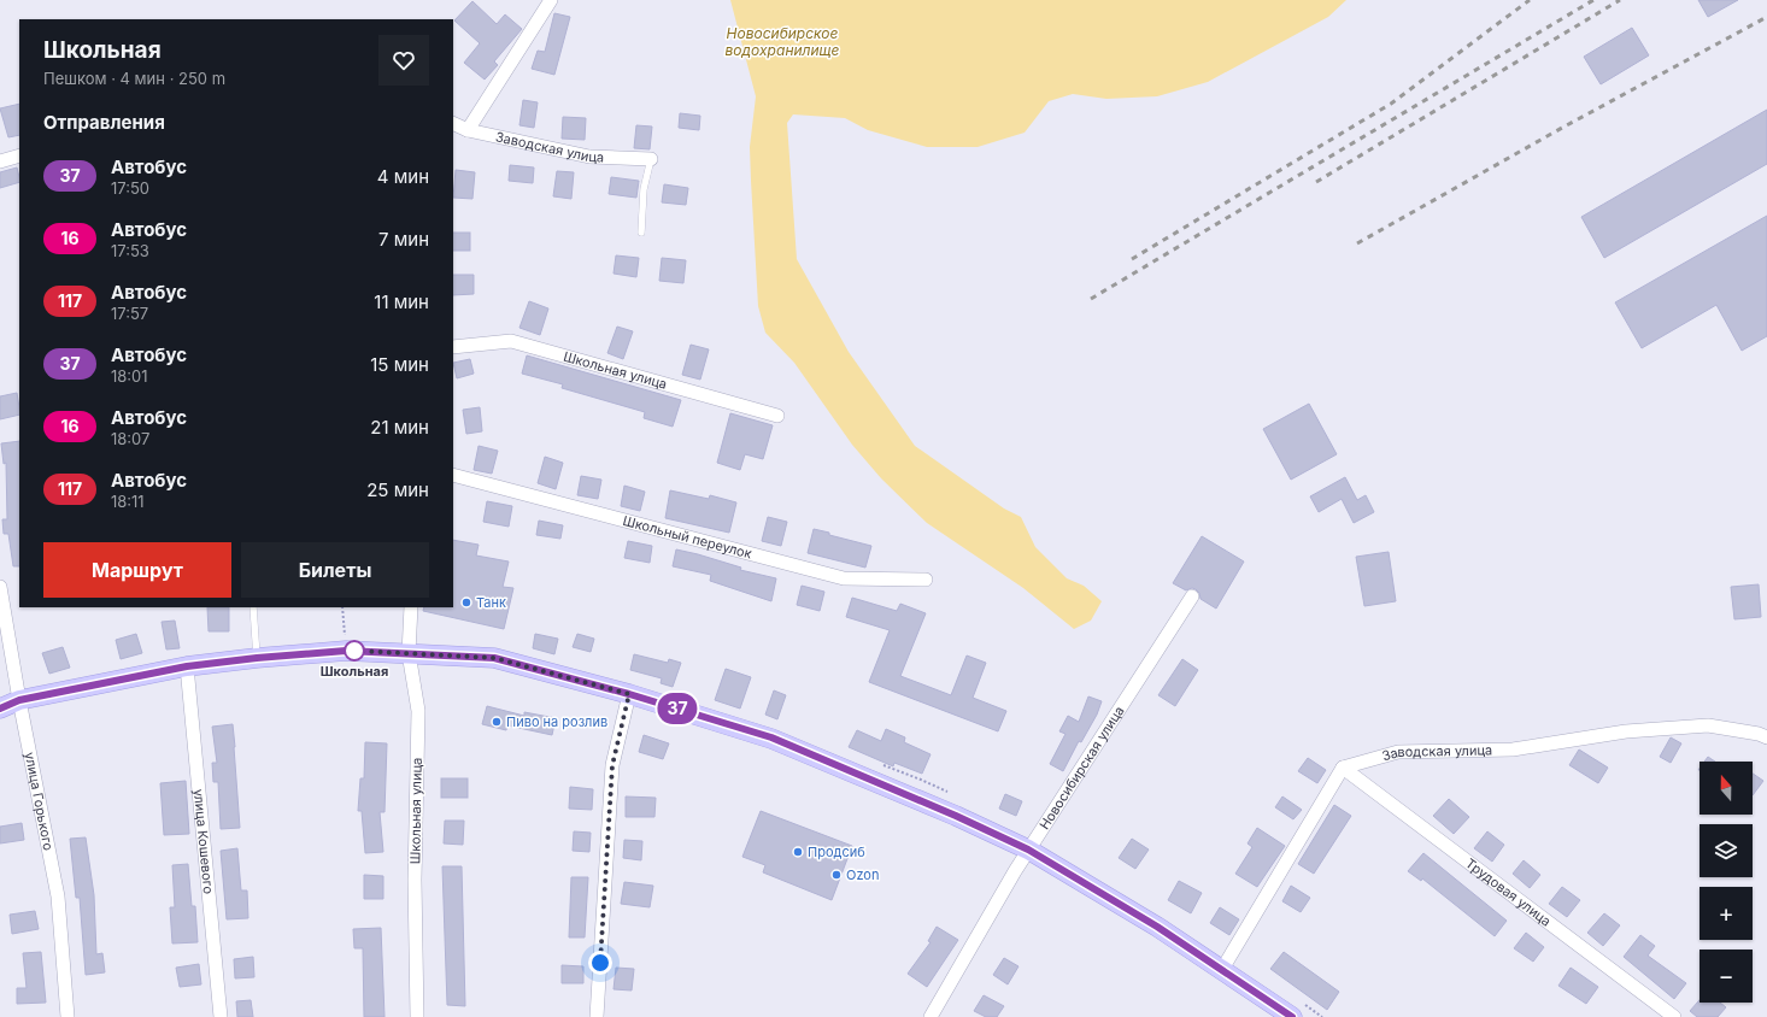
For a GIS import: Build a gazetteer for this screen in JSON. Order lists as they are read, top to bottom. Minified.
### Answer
{"streets":{"street":["Заводская улица","Школьная улица","Школьный переулок","Новосибирская улица","улица Горького","улица Кошевого","Трудовая улица"]},"crossings":[["Заводская улица","Трудовая улица"]],"water":["Новосибирское водохранилище"],"places":["Танк","Школьная","Пиво на розлив","Продсиб","Ozon"],"lines":["bus line 37"],"north":"top","page":{"on_map":"37","heading":[["Школьная","Пешком · 4 мин · 250 m"],"Отправления"],"list":[{"mark":"37","name":"Автобус","note":"17:50","value":"4 мин"},{"mark":"16","name":"Автобус","note":"17:53","value":"7 мин"},{"mark":"117","name":"Автобус","note":"17:57","value":"11 мин"},{"mark":"37","name":"Автобус","note":"18:01","value":"15 мин"},{"mark":"16","name":"Автобус","note":"18:07","value":"21 мин"},{"mark":"117","name":"Автобус","note":"18:11","value":"25 мин"}],"buttons":["Маршрут","Билеты"],"map_buttons":["+","−"]}}
